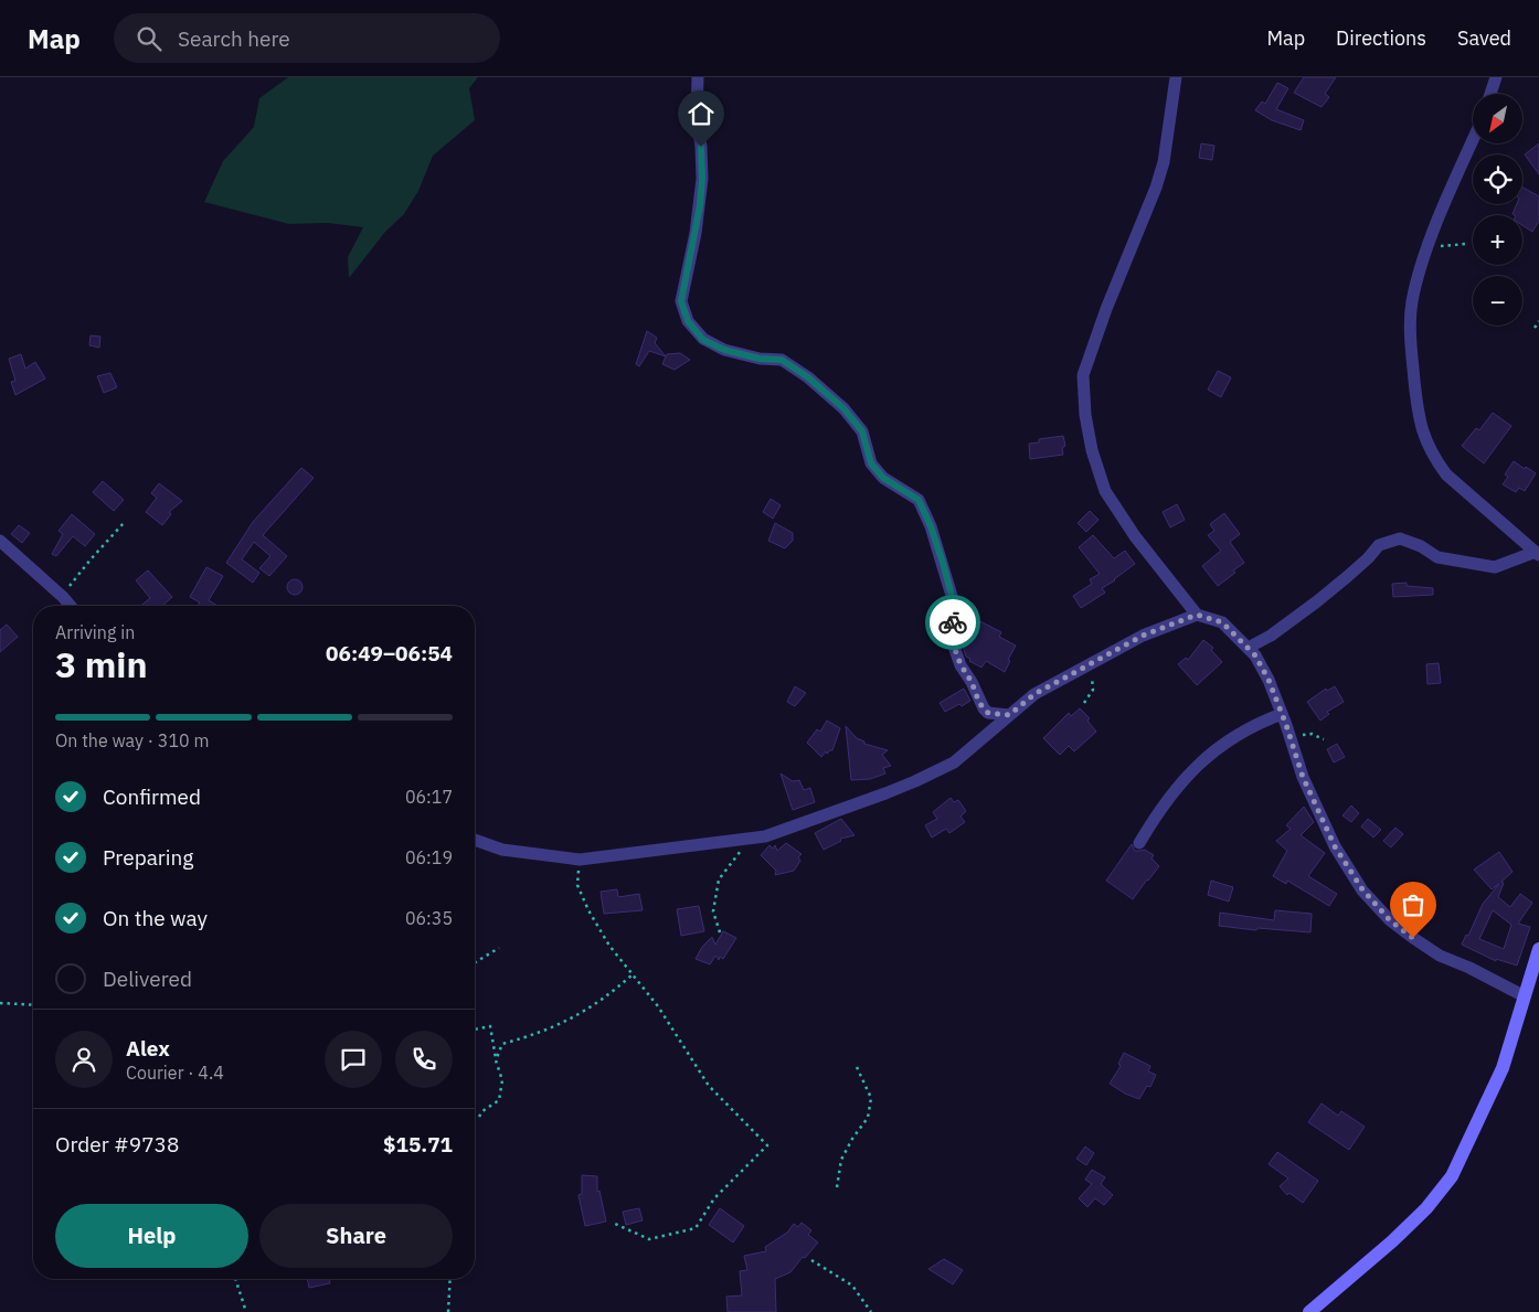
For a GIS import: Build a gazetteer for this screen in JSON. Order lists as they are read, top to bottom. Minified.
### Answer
{"north":"bottom left","page":{"header":"Map","search":"Search here","nav":["Map","Directions","Saved"],"map_buttons":["+","−"],"heading":["3 min","Arriving in","06:49–06:54"],"panel":["Alex","Courier · 4.4","Order #9738","$15.71"],"bar":"On the way · 310 m","list":[["Confirmed","06:17"],["Preparing","06:19"],["On the way","06:35"],"Delivered"],"buttons":["Help","Share"]}}
